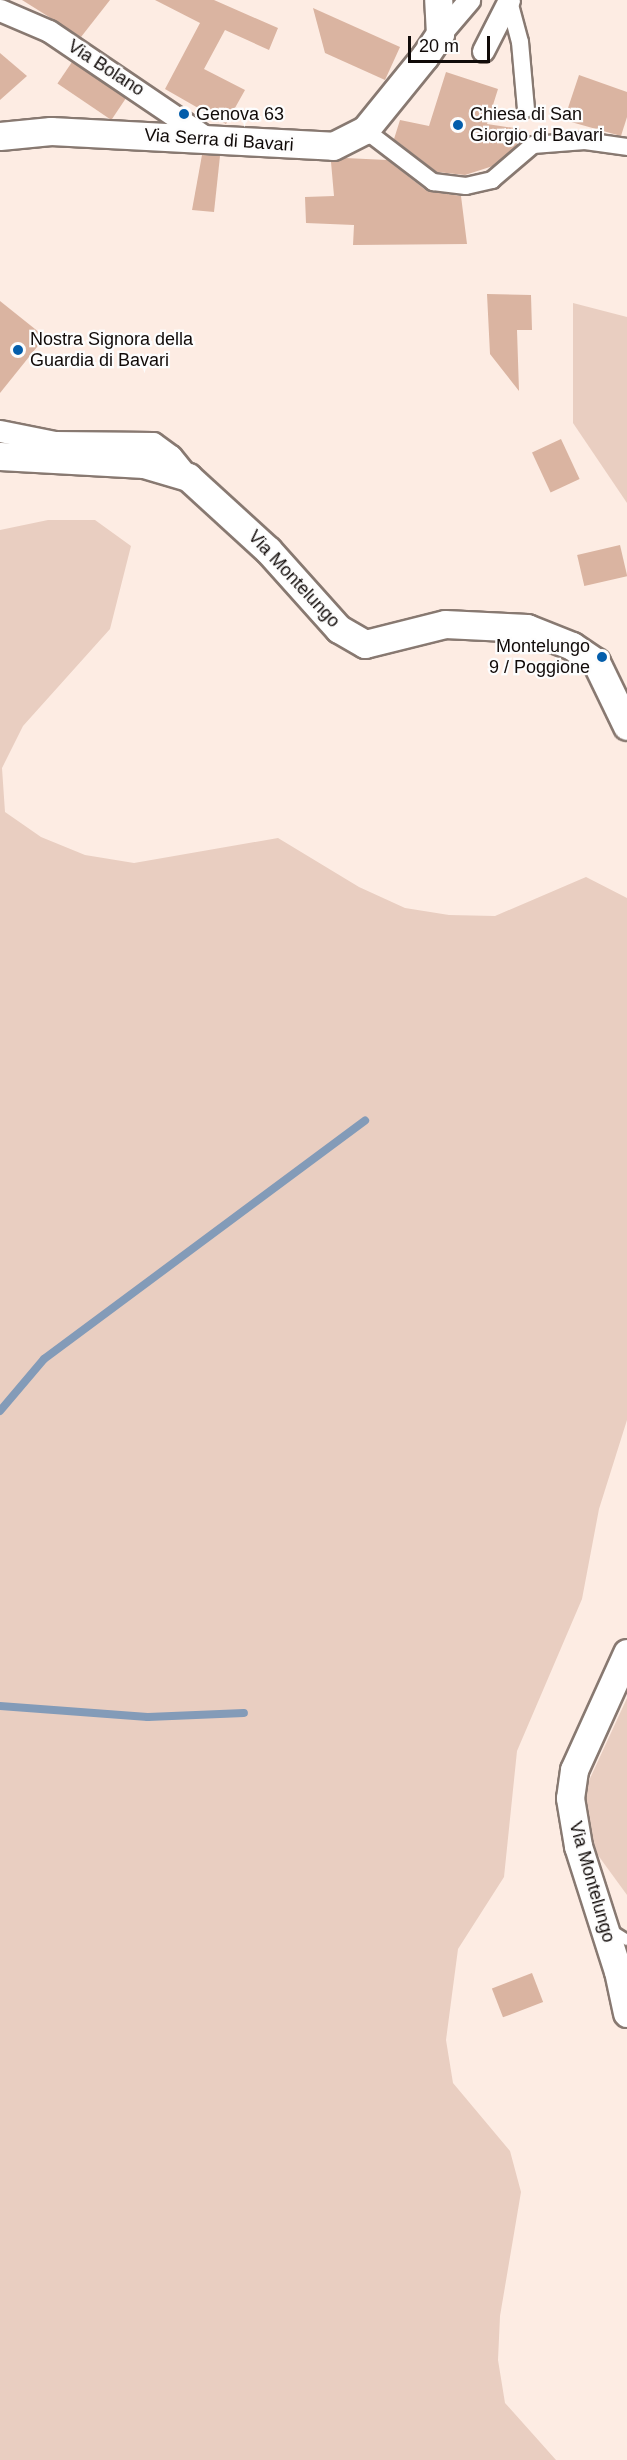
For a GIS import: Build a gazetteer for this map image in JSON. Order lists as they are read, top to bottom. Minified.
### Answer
{"streets":{"street":["Via Bolano","Via Serra di Bavari","Via Montelungo"]},"crossings":[["Via Bolano","Via Serra di Bavari"]],"places":["Genova 63","Chiesa di San Giorgio di Bavari","Nostra Signora della Guardia di Bavari","Montelungo 9 / Poggione"],"scale_bar":"20 m"}
